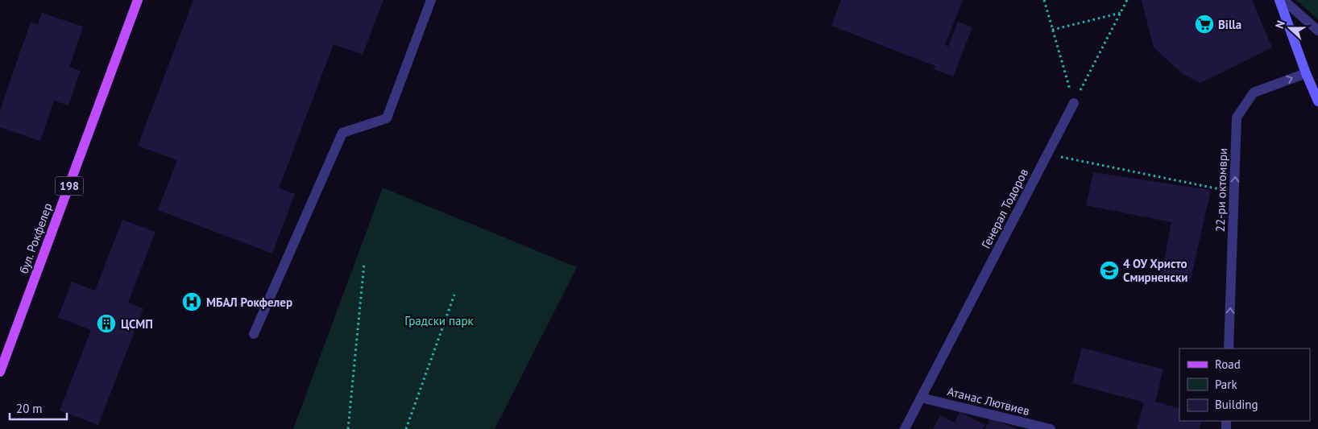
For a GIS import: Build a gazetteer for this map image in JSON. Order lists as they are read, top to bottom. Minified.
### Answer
{"streets":{"main road":["198","бул. Рокфелер"],"street":["22-ри октомври","Генерал Тодоров","Атанас Лютвиев"]},"crossings":[["Генерал Тодоров","Атанас Лютвиев"]],"one_way":["22-ри октомври"],"parks":["Градски парк"],"places":{"supermarket":["Billa"],"school or university":["4 ОУ Христо Смирненски"],"hospital":["МБАЛ Рокфелер"],"building":["ЦСМП"]},"legend":["Road","Park","Building"],"scale_bar":"20 m","north":"left"}
